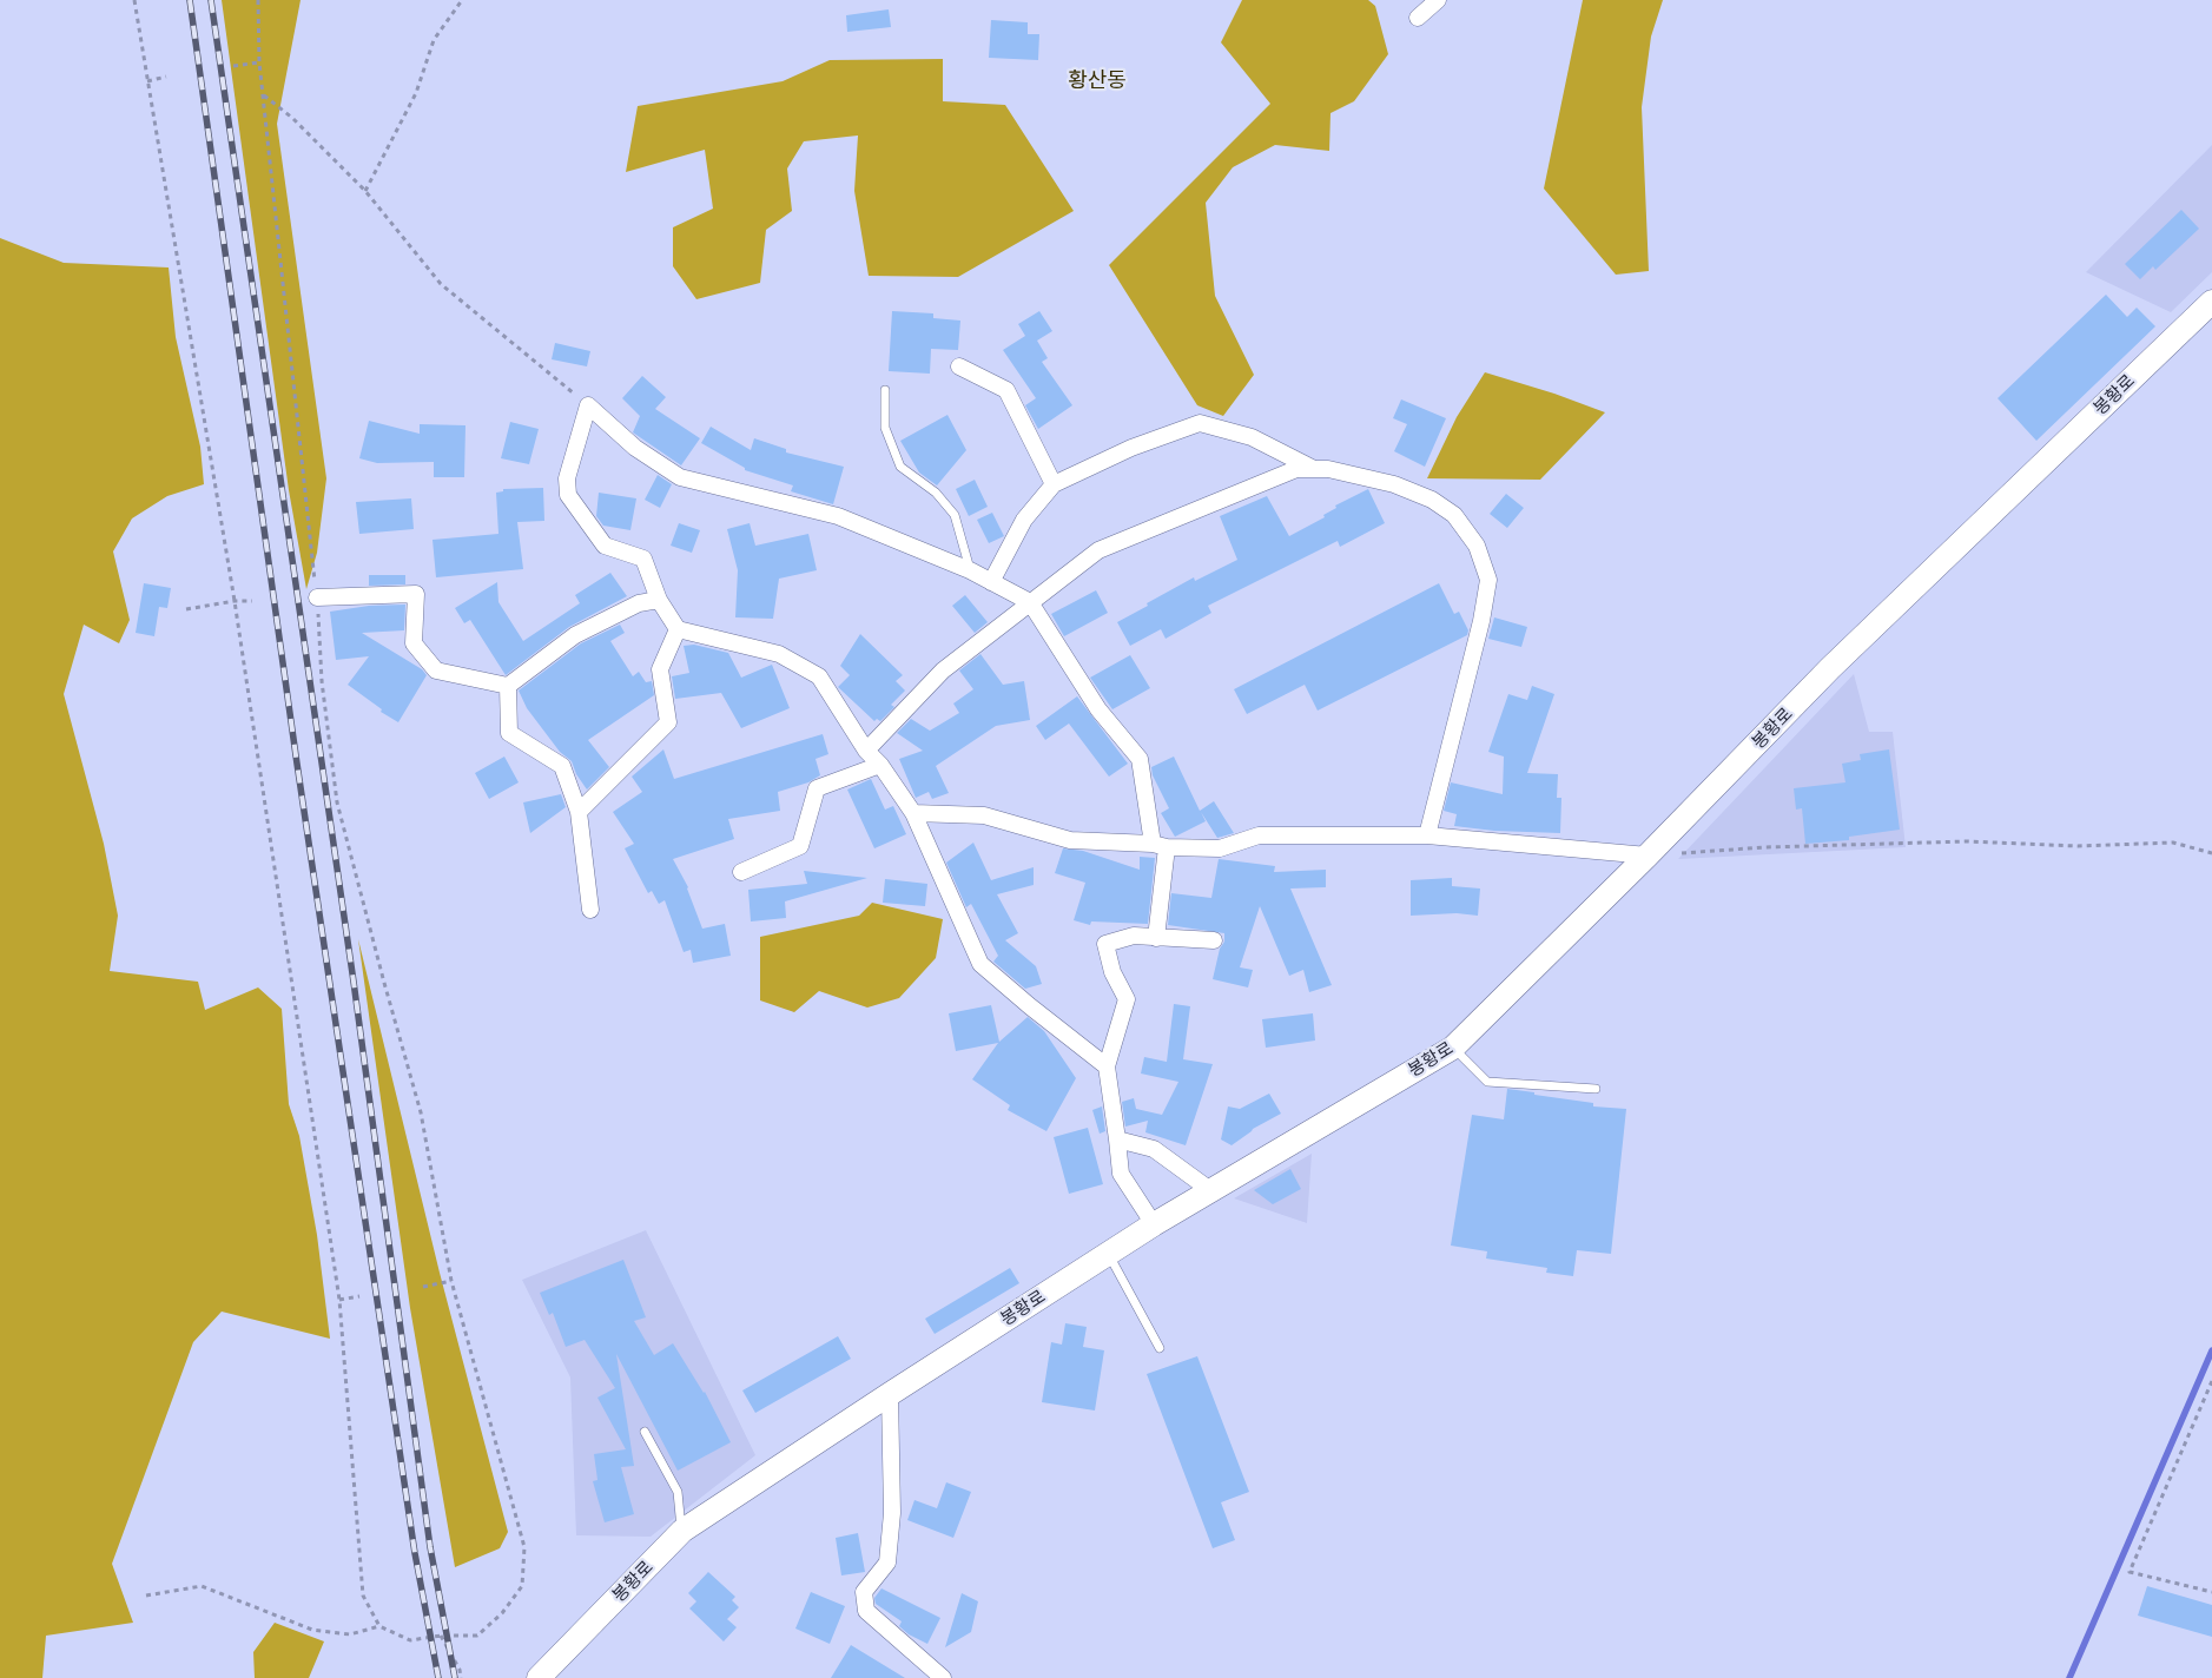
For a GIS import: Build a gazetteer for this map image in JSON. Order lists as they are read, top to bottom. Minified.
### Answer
{"streets":{"street":["봉황로"]},"districts":["황산동"]}
